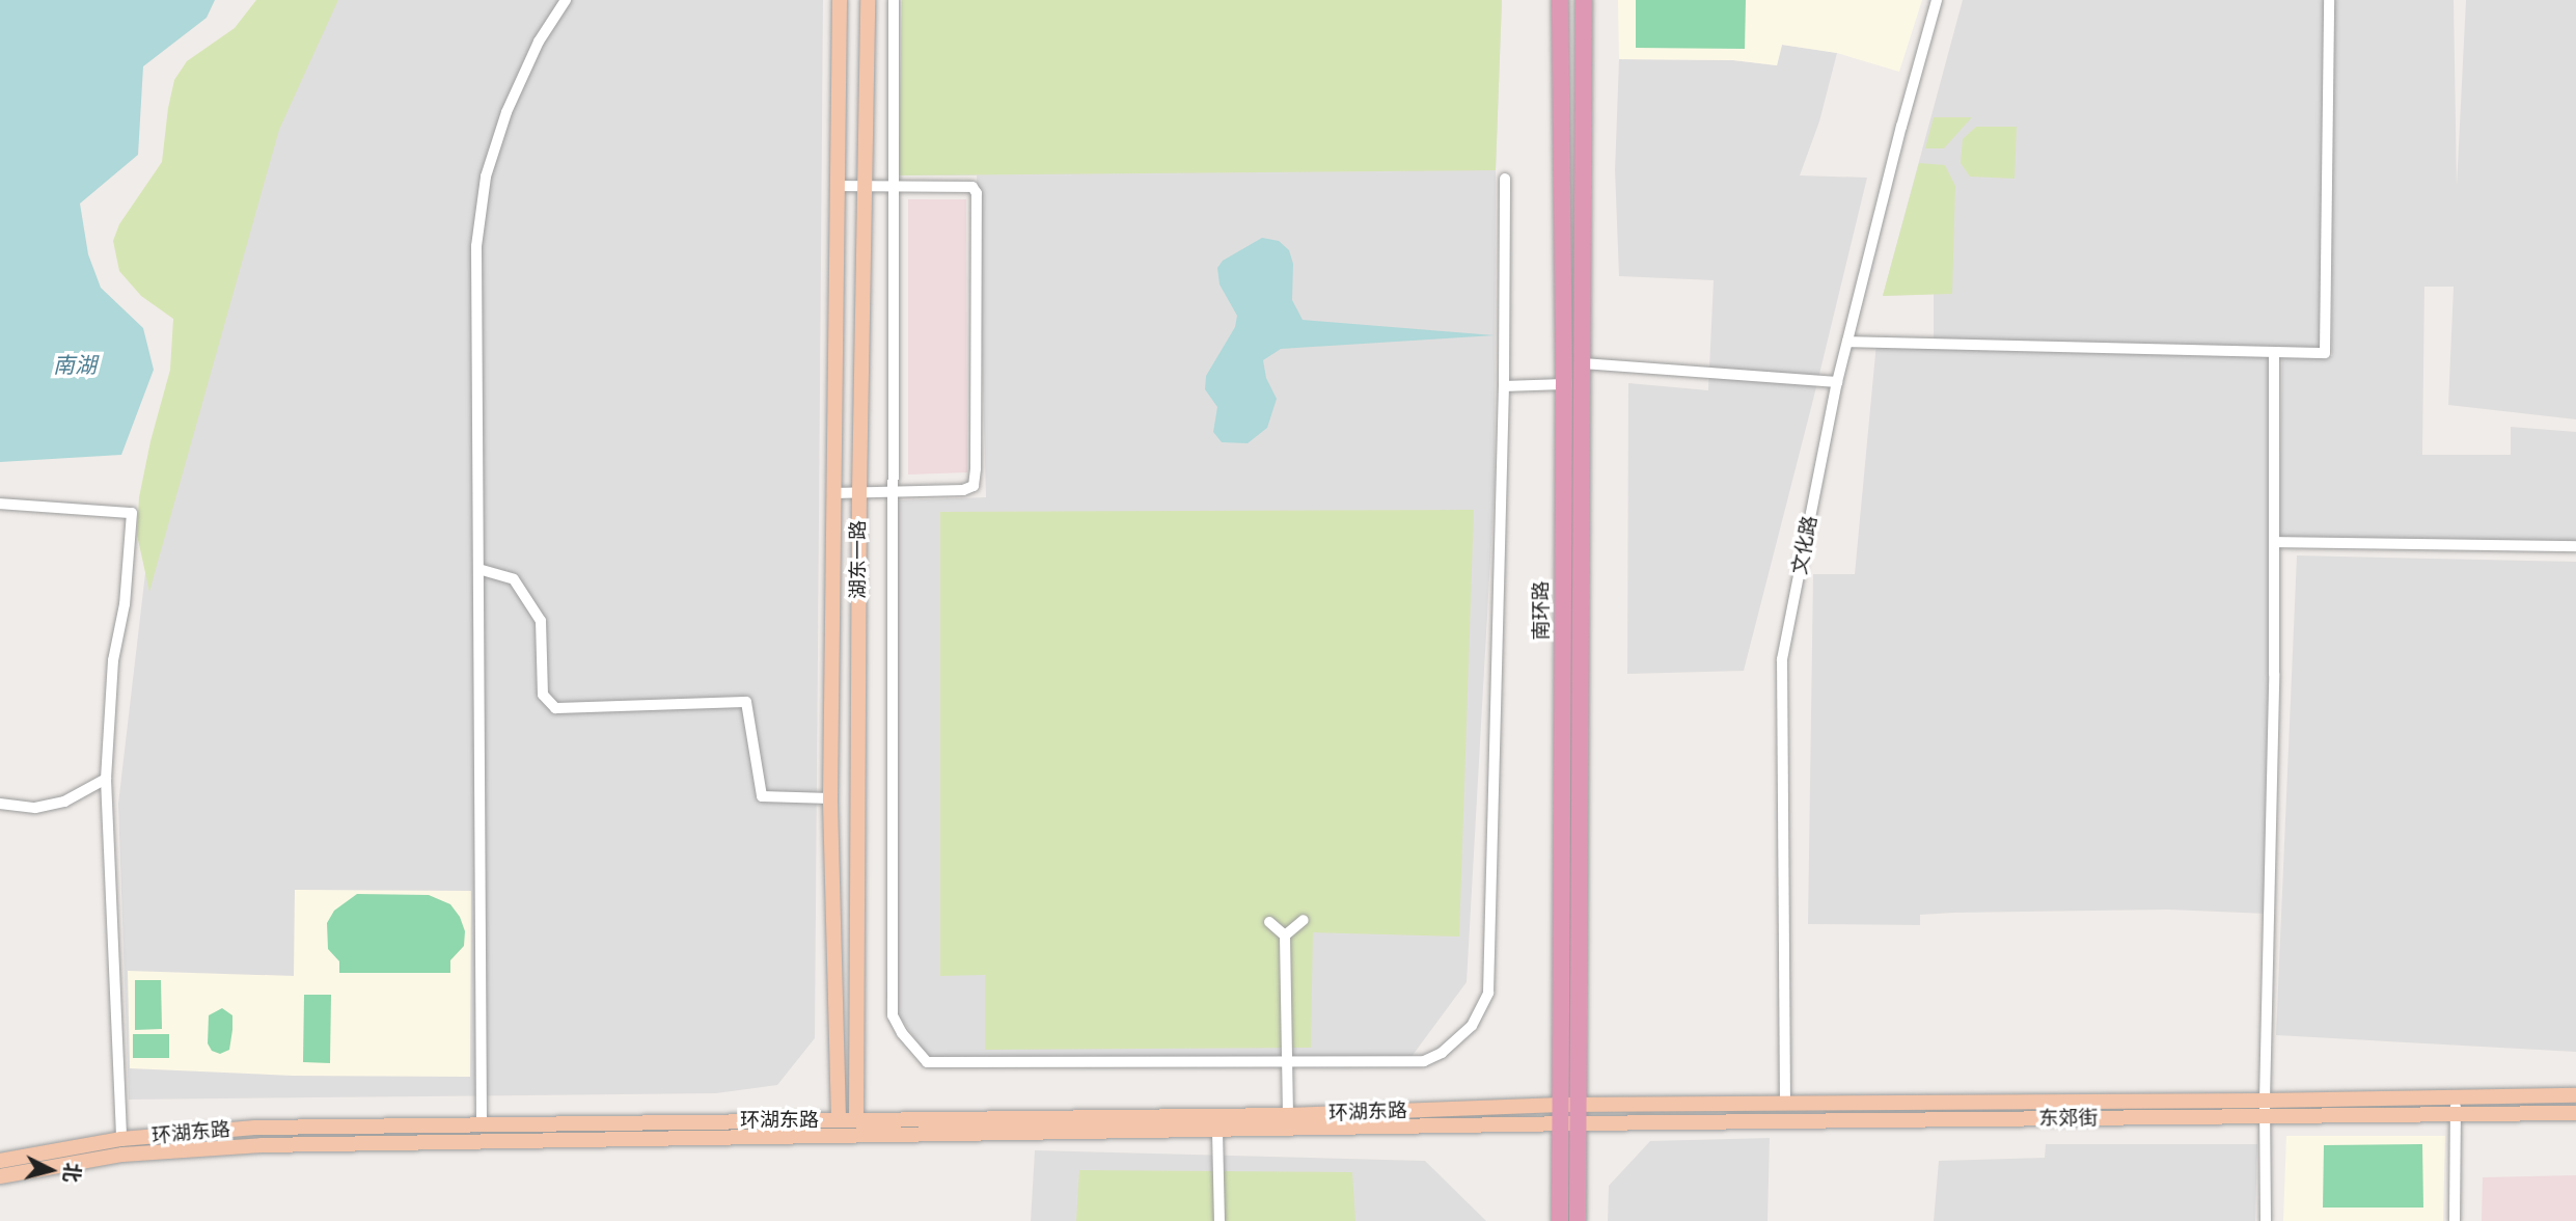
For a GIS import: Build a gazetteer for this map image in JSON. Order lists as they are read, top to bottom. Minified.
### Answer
{"streets":{"highway":["南环路"],"main road":["湖东一路","环湖东路","东郊街"],"street":["文化路"]},"crossings":[["文化路","东郊街"],["湖东一路","环湖东路"],["南环路","环湖东路"],["南环路","东郊街"],["环湖东路","东郊街"]],"water":["南湖"],"north":"right"}
